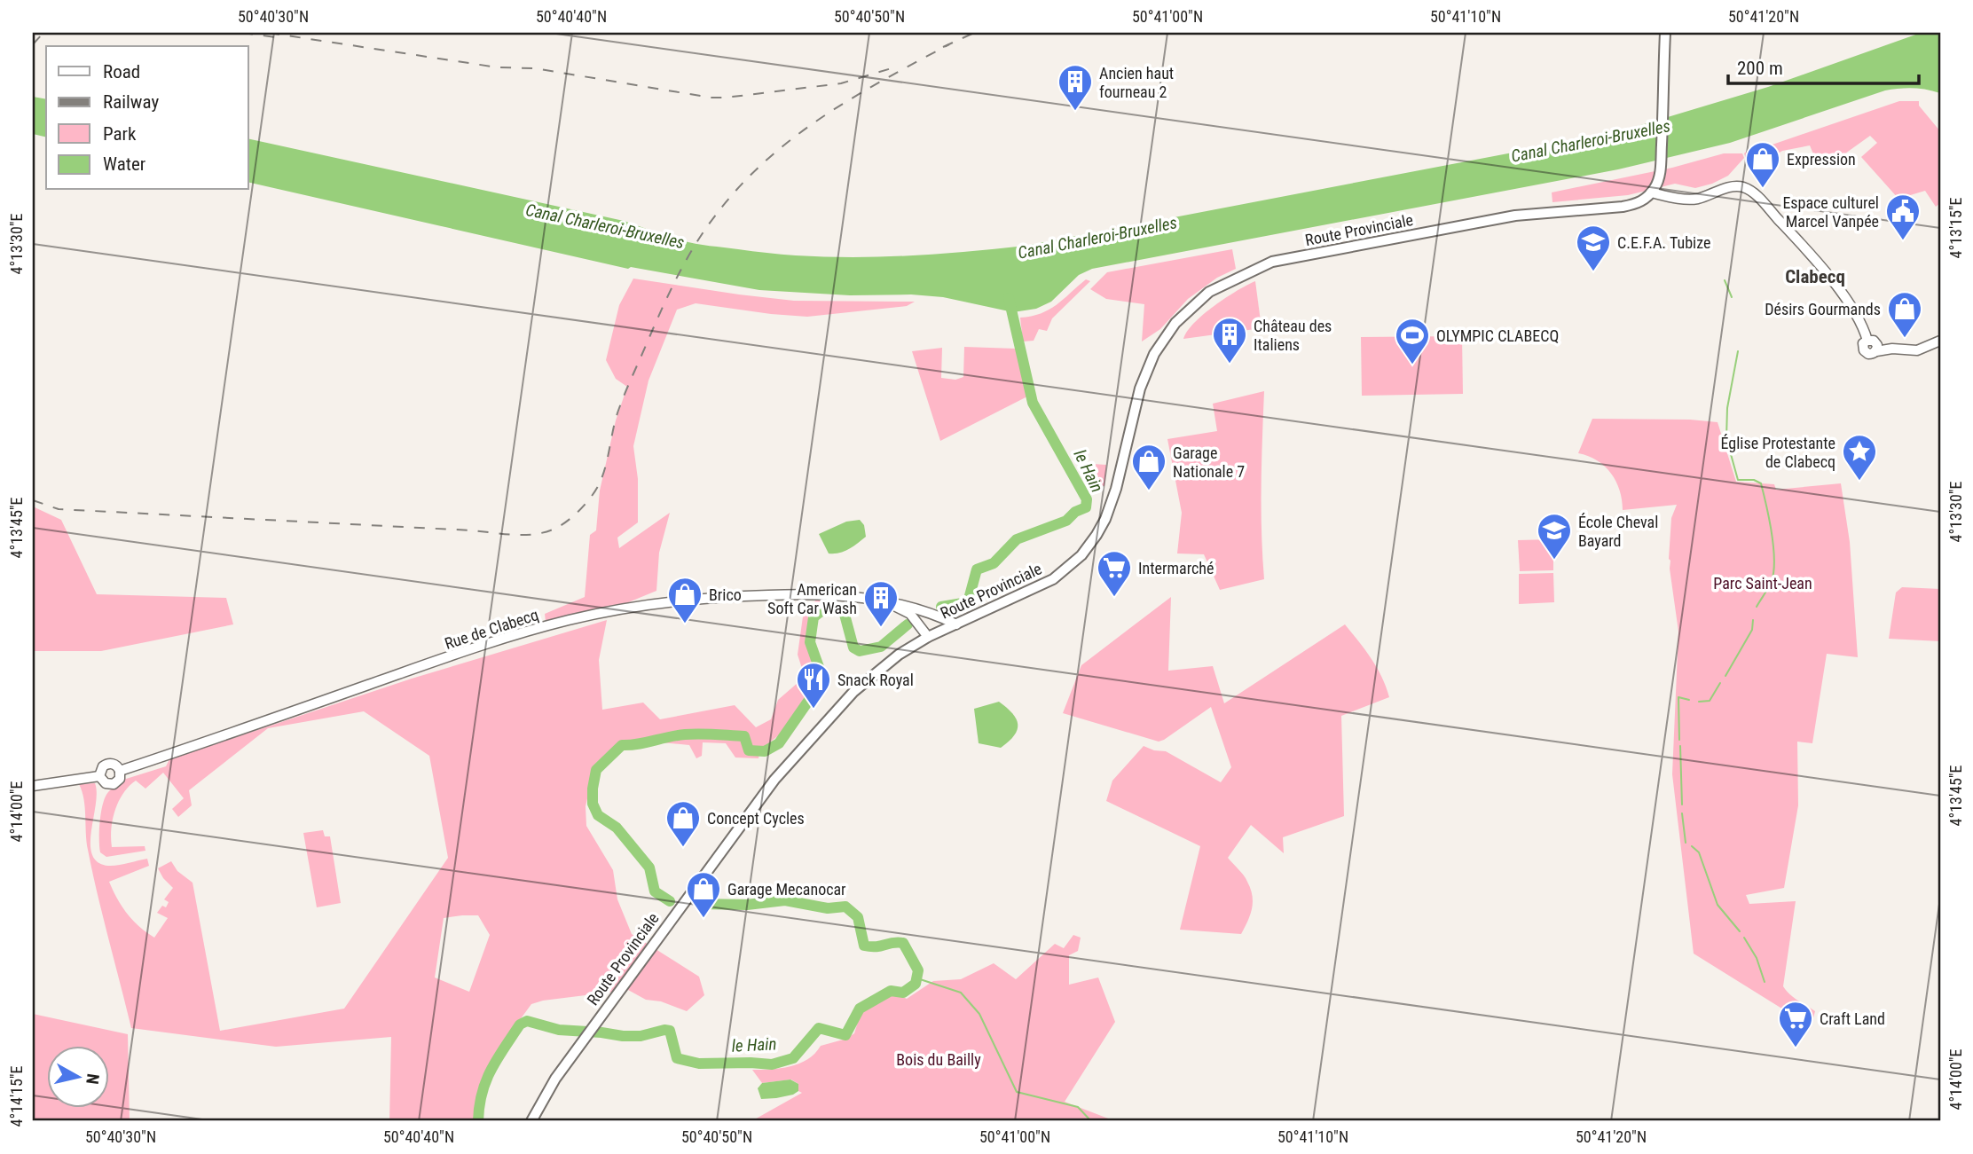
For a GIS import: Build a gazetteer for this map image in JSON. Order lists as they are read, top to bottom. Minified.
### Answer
{"streets":{"main road":["Route Provinciale"],"street":["Rue de Clabecq"]},"crossings":[["Route Provinciale","Rue de Clabecq"]],"districts":["Clabecq"],"water":["Canal Charleroi-Bruxelles","le Hain"],"parks":["Parc Saint-Jean","Bois du Bailly"],"places":{"building":["Ancien haut fourneau 2","Château des Italiens","American Soft Car Wash"],"shop":["Expression","Désirs Gourmands","Garage Nationale 7","Brico","Concept Cycles","Garage Mecanocar"],"public building":["Espace culturel Marcel Vanpée"],"school or university":["C.E.F.A. Tubize","École Cheval Bayard"],"sports":["OLYMPIC CLABECQ"],"place":["Église Protestante de Clabecq"],"supermarket":["Intermarché","Craft Land"],"restaurant":["Snack Royal"]},"legend":["Road","Railway","Park","Water"],"scale_bar":"200 m","north":"right","coordinates":["50°40'30\"N","50°40'40\"N","50°40'50\"N","50°41'00\"N","50°41'10\"N","50°41'20\"N","4°13'15\"E","4°13'30\"E","4°13'45\"E","4°14'00\"E","4°14'15\"E"]}
